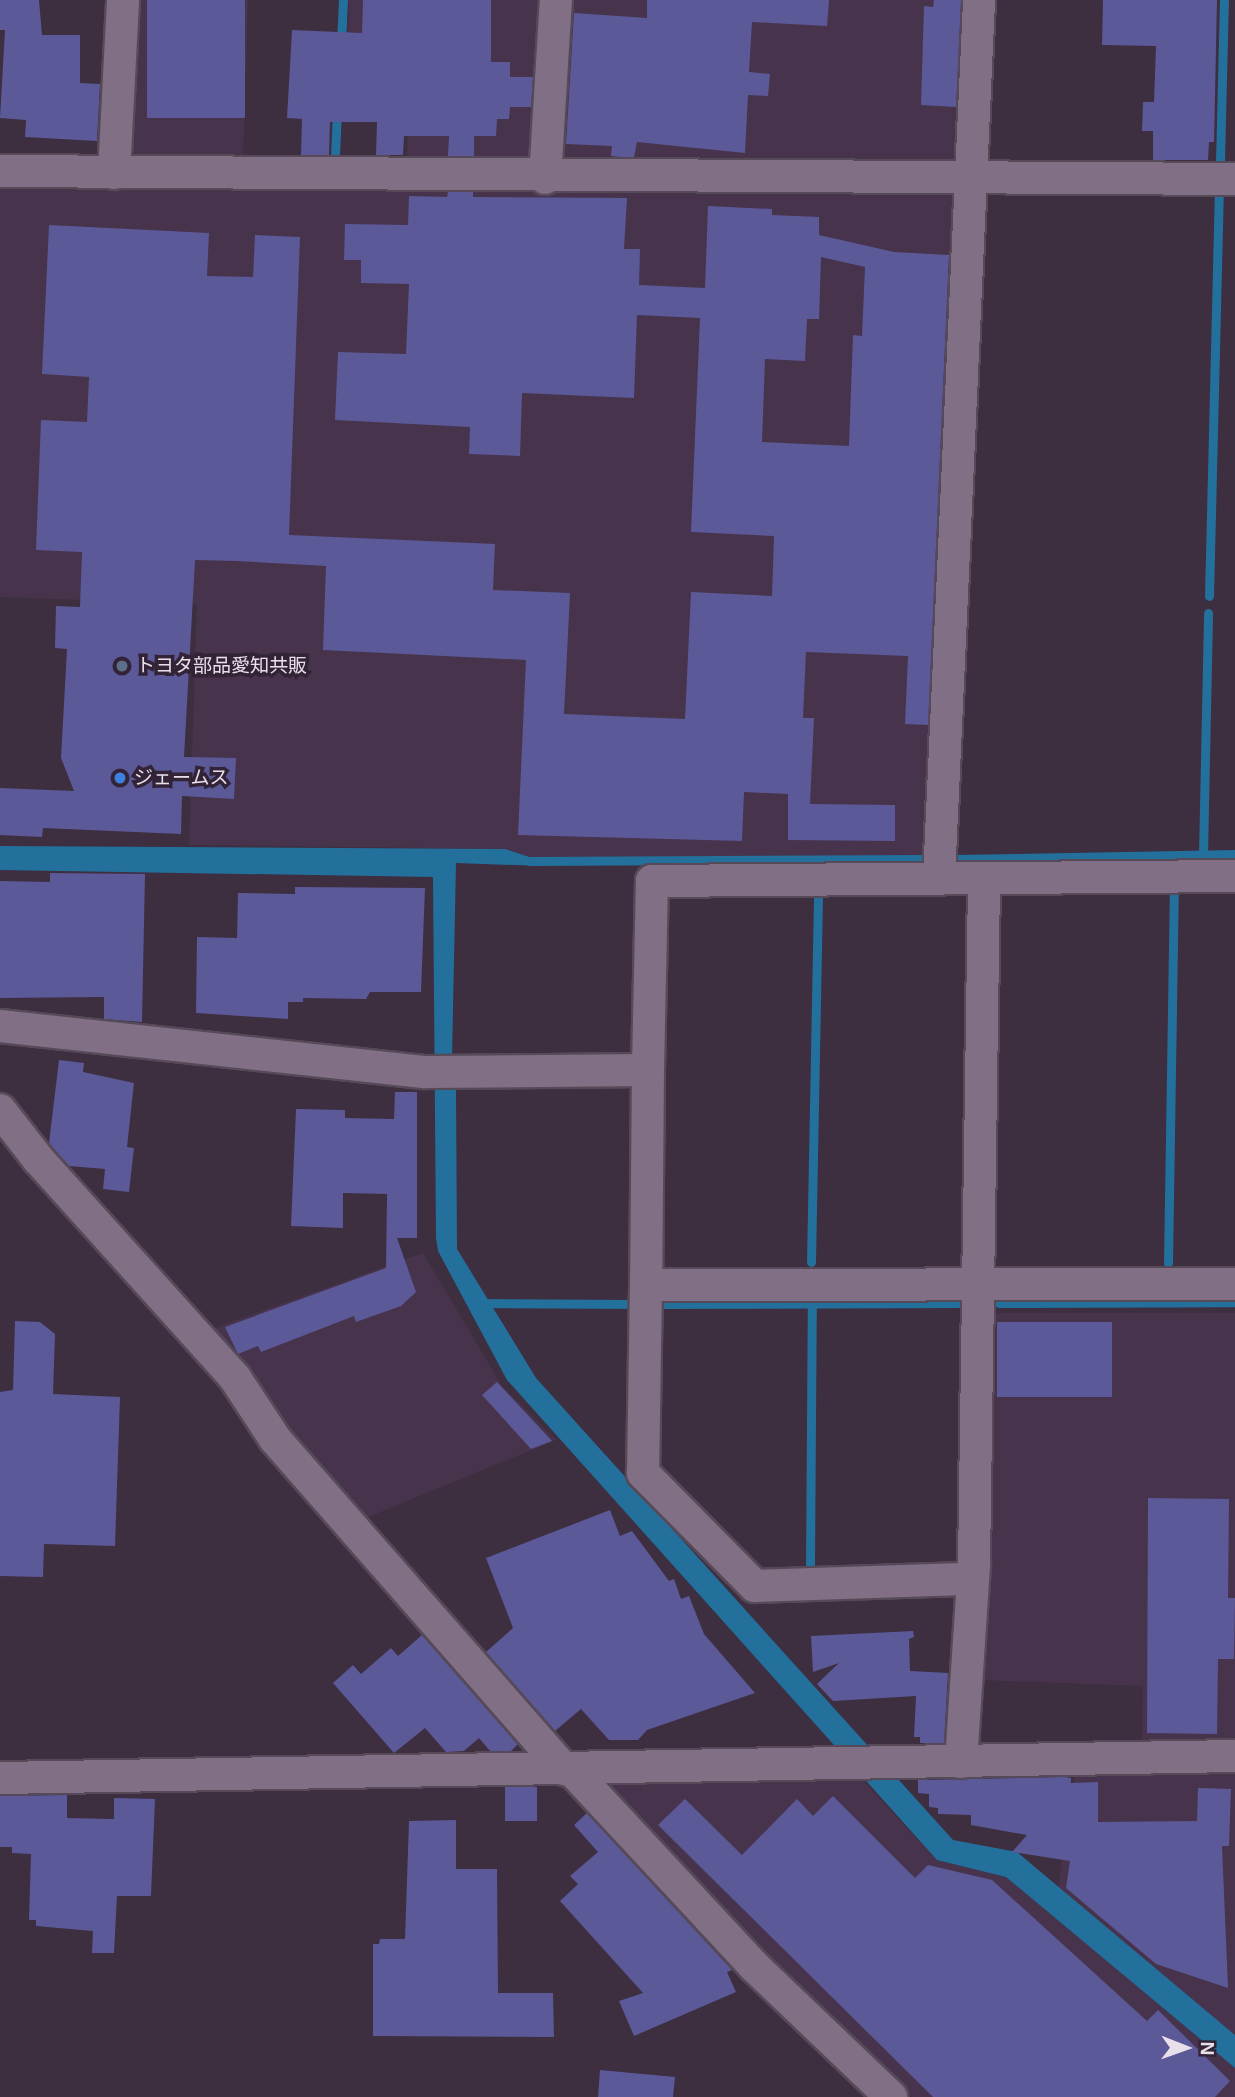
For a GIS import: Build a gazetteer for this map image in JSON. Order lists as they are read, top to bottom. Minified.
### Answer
{"places":["トヨタ部品愛知共販","ジェームス"],"north":"right"}
